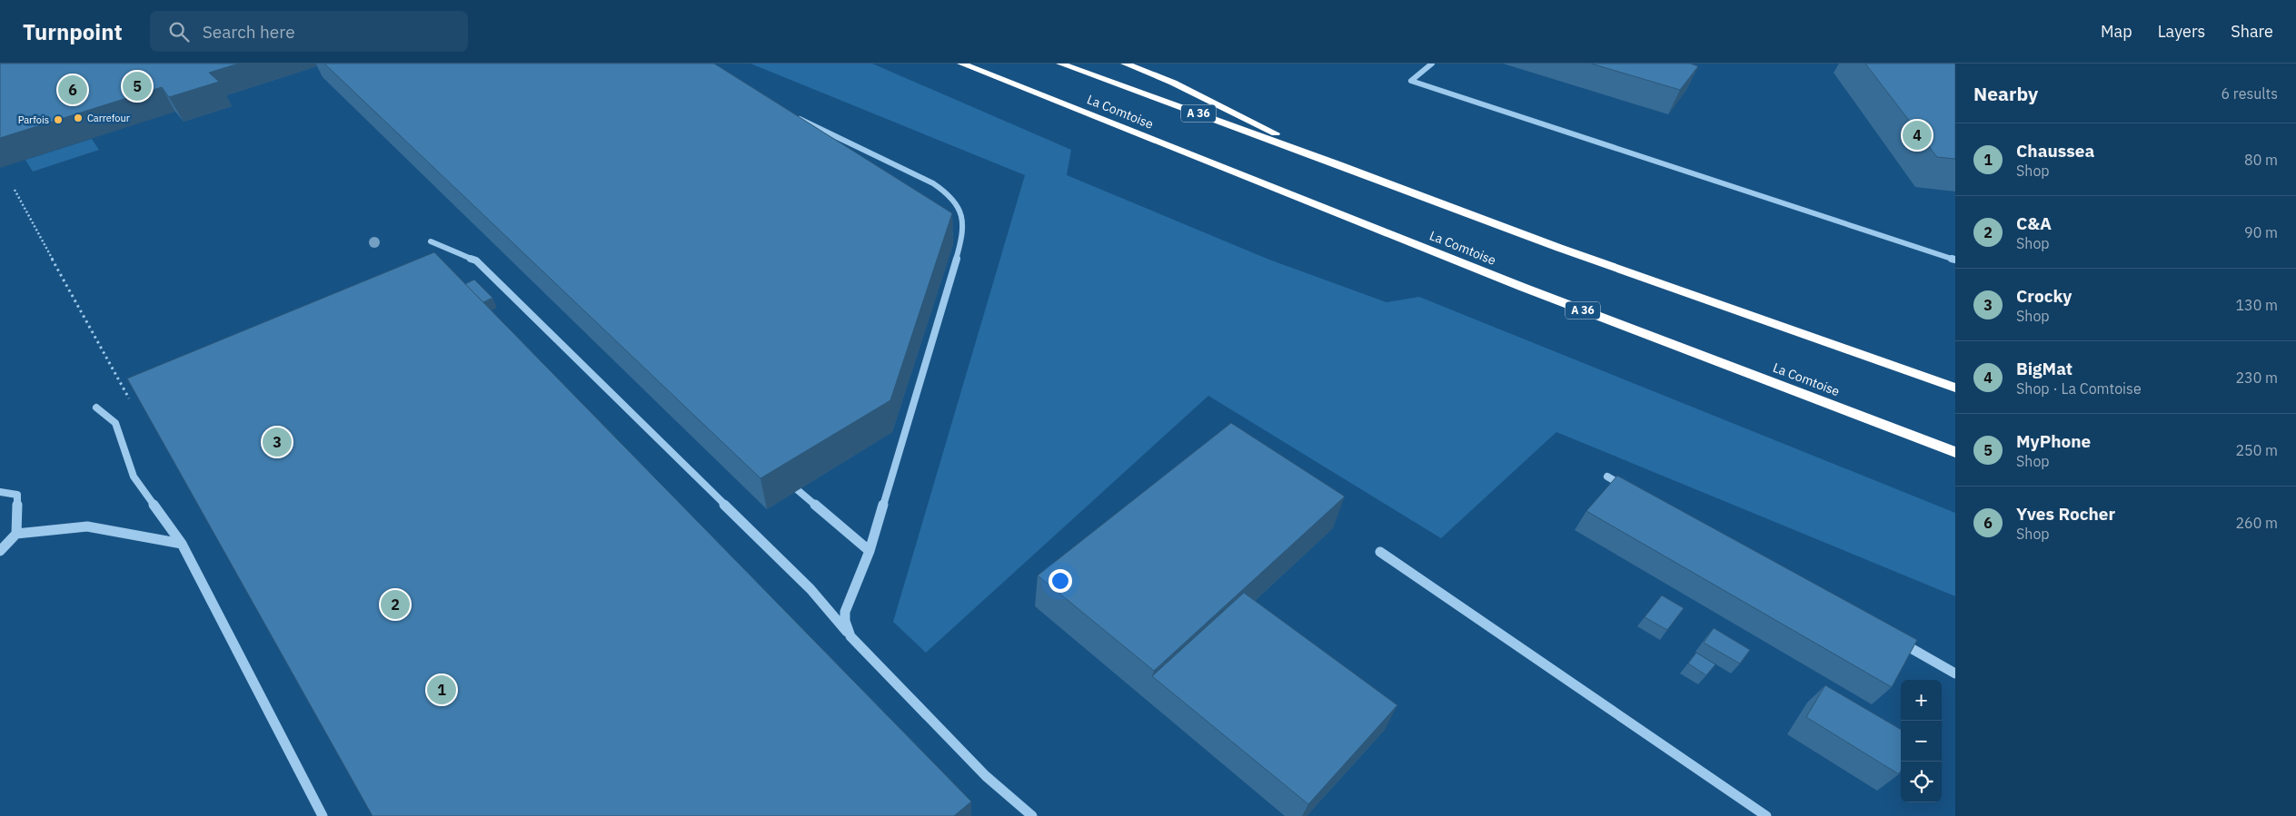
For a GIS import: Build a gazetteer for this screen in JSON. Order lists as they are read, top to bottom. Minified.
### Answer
{"streets":{"highway":["La Comtoise","A 36"]},"places":["Carrefour","Parfois"],"page":{"header":"Turnpoint","search":"Search here","nav":["Map","Layers","Share"],"heading":["Nearby","6 results"],"pins":["5","6","4","3","2","1"],"list":[{"mark":"1","name":"Chaussea","note":"Shop","value":"80 m"},{"mark":"2","name":"C&A","note":"Shop","value":"90 m"},{"mark":"3","name":"Crocky","note":"Shop","value":"130 m"},{"mark":"4","name":"BigMat","note":"Shop · La Comtoise","value":"230 m"},{"mark":"5","name":"MyPhone","note":"Shop","value":"250 m"},{"mark":"6","name":"Yves Rocher","note":"Shop","value":"260 m"}],"map_buttons":["+","−"]}}
